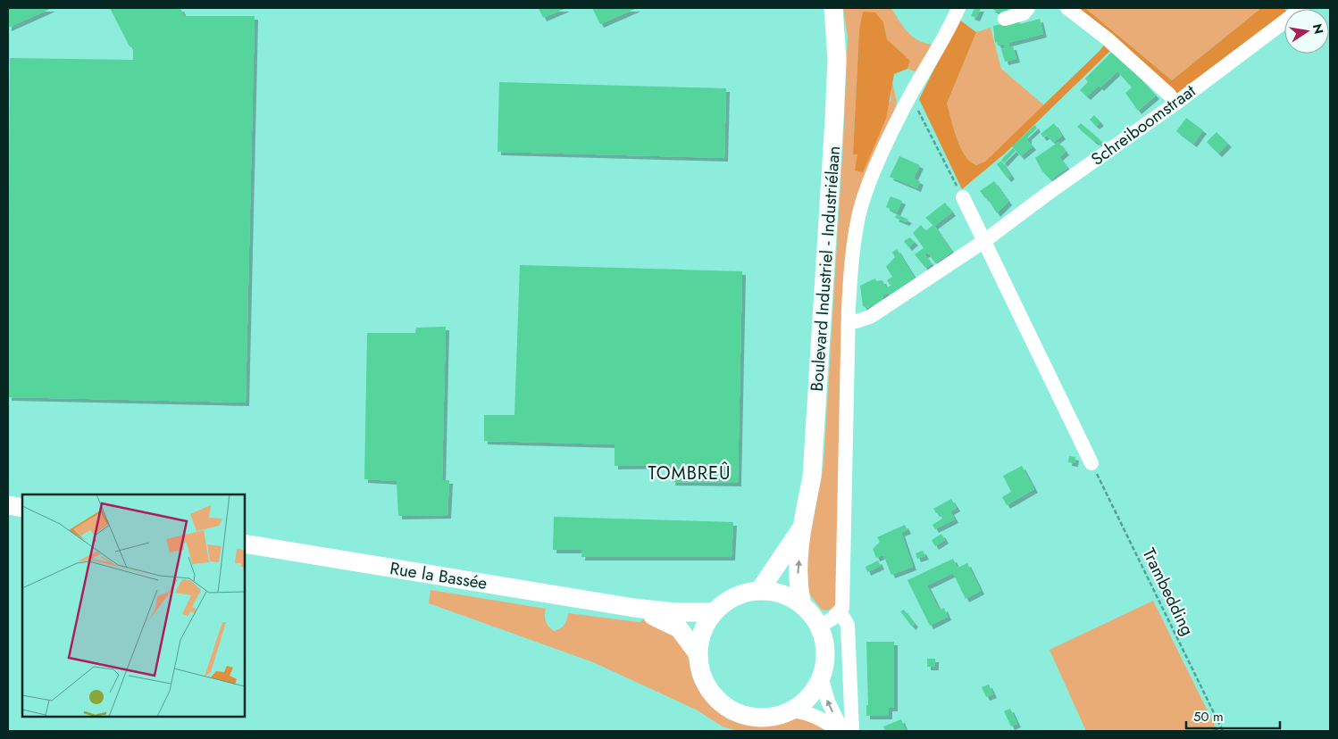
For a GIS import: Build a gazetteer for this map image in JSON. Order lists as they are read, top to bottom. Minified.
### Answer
{"streets":{"main road":["Boulevard Industriel - Industriélaan","Rue la Bassée"],"street":["Schreiboomstraat"],"path":["Trambedding"]},"crossings":[["Boulevard Industriel - Industriélaan","Rue la Bassée"]],"districts":["TOMBREÛ"],"scale_bar":"50 m","north":"right"}
